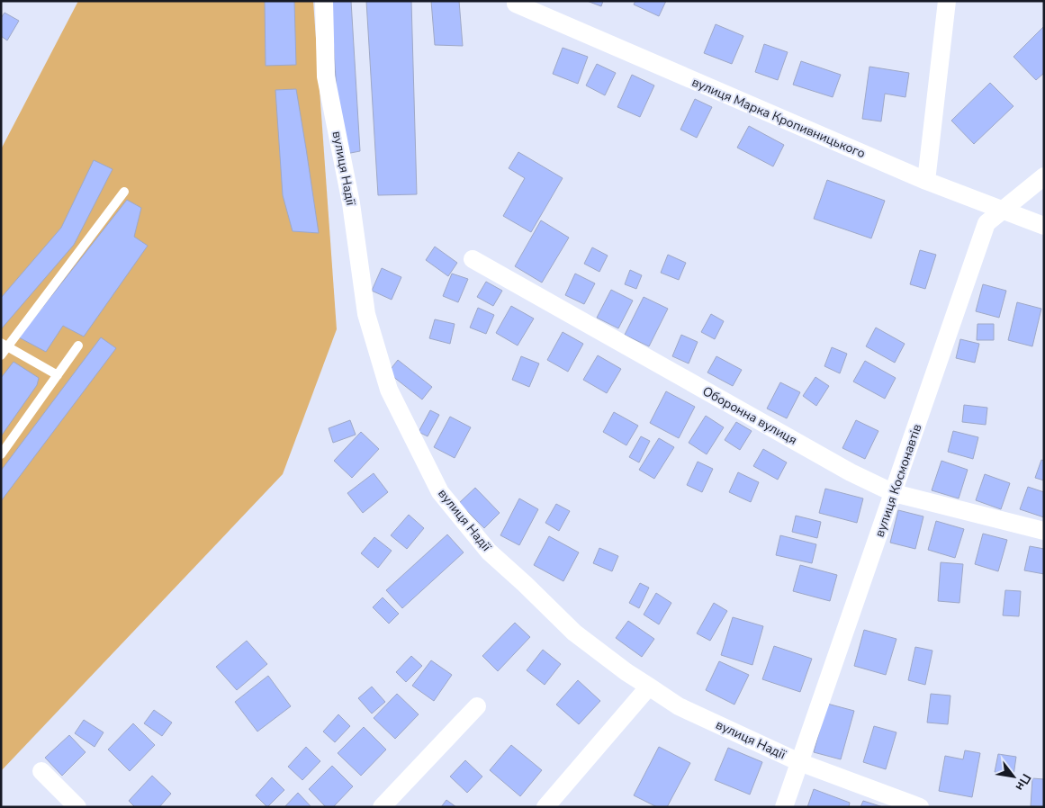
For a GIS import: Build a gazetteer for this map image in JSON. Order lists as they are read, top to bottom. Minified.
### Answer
{"streets":{"street":["вулиця Марка Кропивницького","вулиця Надії","Оборонна вулиця","вулиця Космонавтів"]},"crossings":[["вулиця Марка Кропивницького","вулиця Космонавтів"],["вулиця Надії","вулиця Космонавтів"],["Оборонна вулиця","вулиця Космонавтів"]],"north":"bottom right"}
